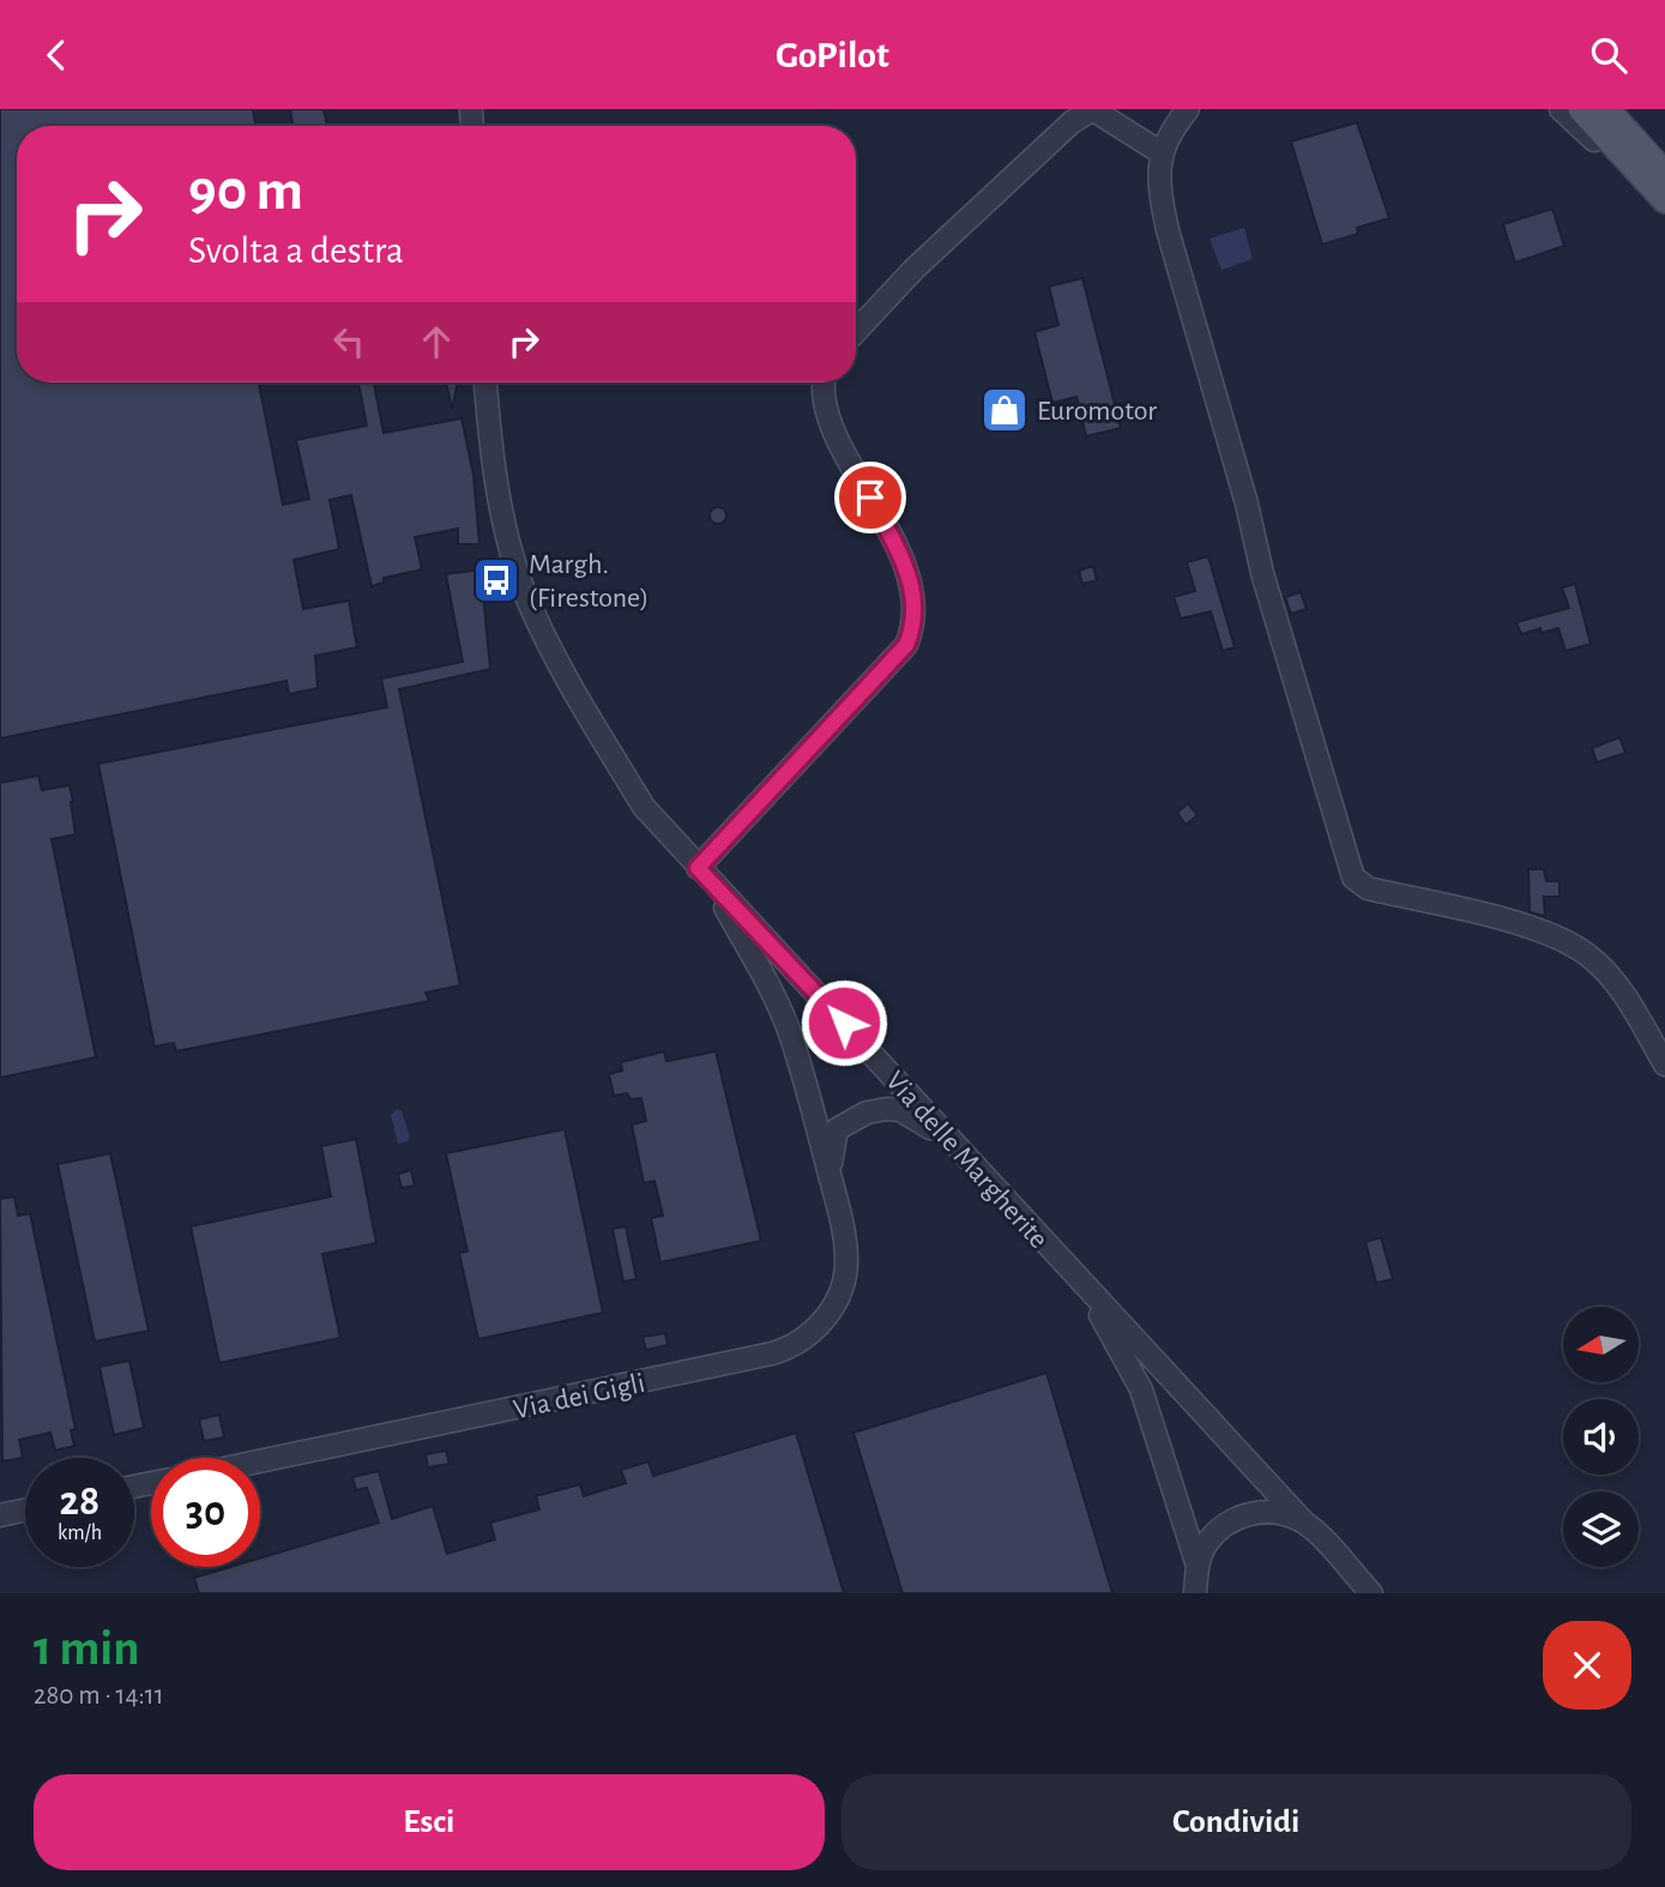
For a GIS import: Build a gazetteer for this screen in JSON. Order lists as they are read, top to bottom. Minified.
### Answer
{"streets":{"street":["Via delle Margherite","Via dei Gigli"]},"crossings":[["Via delle Margherite","Via dei Gigli"]],"places":{"shop":["Euromotor"],"bus stop":["Margh. (Firestone)"]},"north":"left","page":{"header":"GoPilot","turn":["90 m","Svolta a destra"],"speed":"28 km/h","limit":"30","heading":["1 min","280 m · 14:11"],"buttons":["Esci","Condividi"]}}
